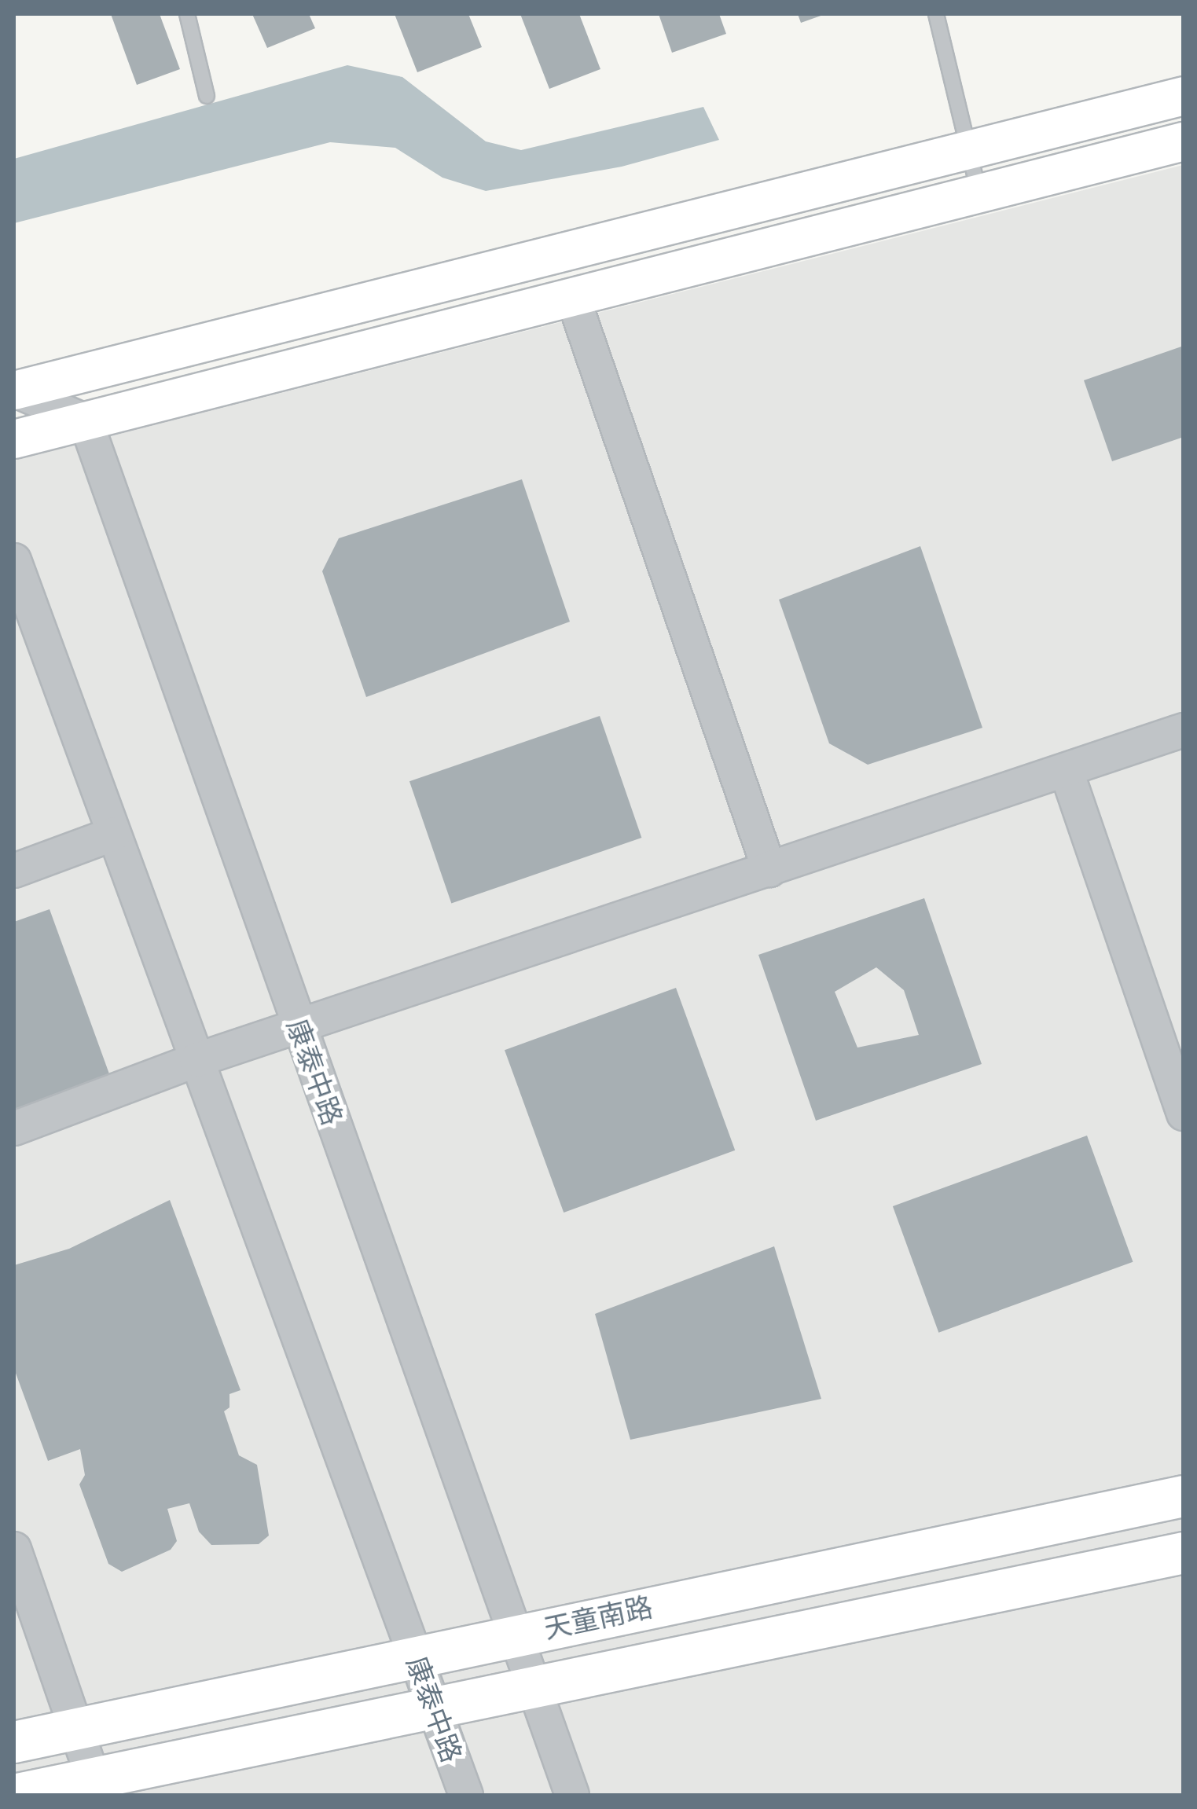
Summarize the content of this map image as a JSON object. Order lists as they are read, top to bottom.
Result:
{
  "streets": {
    "main road": ["天童南路"],
    "street": ["康泰中路"]
  },
  "crossings": [
    ["康泰中路", "天童南路"]
  ]
}
